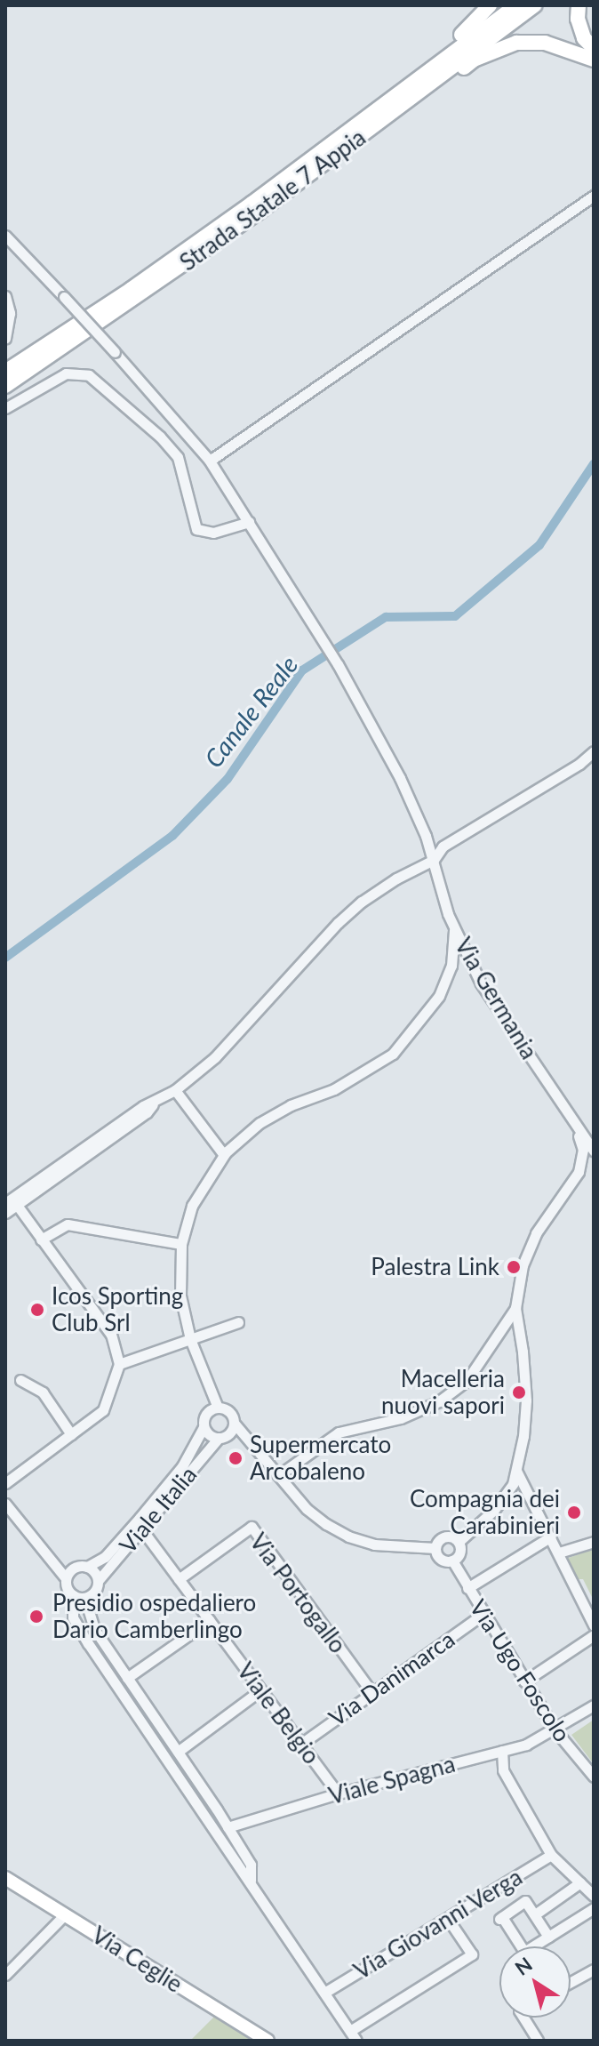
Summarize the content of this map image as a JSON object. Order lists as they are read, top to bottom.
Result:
{
  "streets": {
    "highway": ["Strada Statale 7 Appia"],
    "main road": ["Via Ceglie"],
    "street": [
      "Via Germania",
      "Viale Italia",
      "Via Portogallo",
      "Via Ugo Foscolo",
      "Via Danimarca",
      "Viale Belgio",
      "Viale Spagna",
      "Via Giovanni Verga"
    ]
  },
  "crossings": [
    ["Viale Italia", "Viale Belgio"],
    ["Via Portogallo", "Via Danimarca"],
    ["Via Portogallo", "Viale Belgio"],
    ["Via Ugo Foscolo", "Via Danimarca"],
    ["Via Ugo Foscolo", "Viale Spagna"],
    ["Via Danimarca", "Viale Belgio"],
    ["Viale Belgio", "Viale Spagna"]
  ],
  "water": ["Canale Reale"],
  "places": [
    "Palestra Link",
    "Icos Sporting Club Srl",
    "Macelleria nuovi sapori",
    "Supermercato Arcobaleno",
    "Compagnia dei Carabinieri",
    "Presidio ospedaliero Dario Camberlingo"
  ],
  "north": "top left"
}
